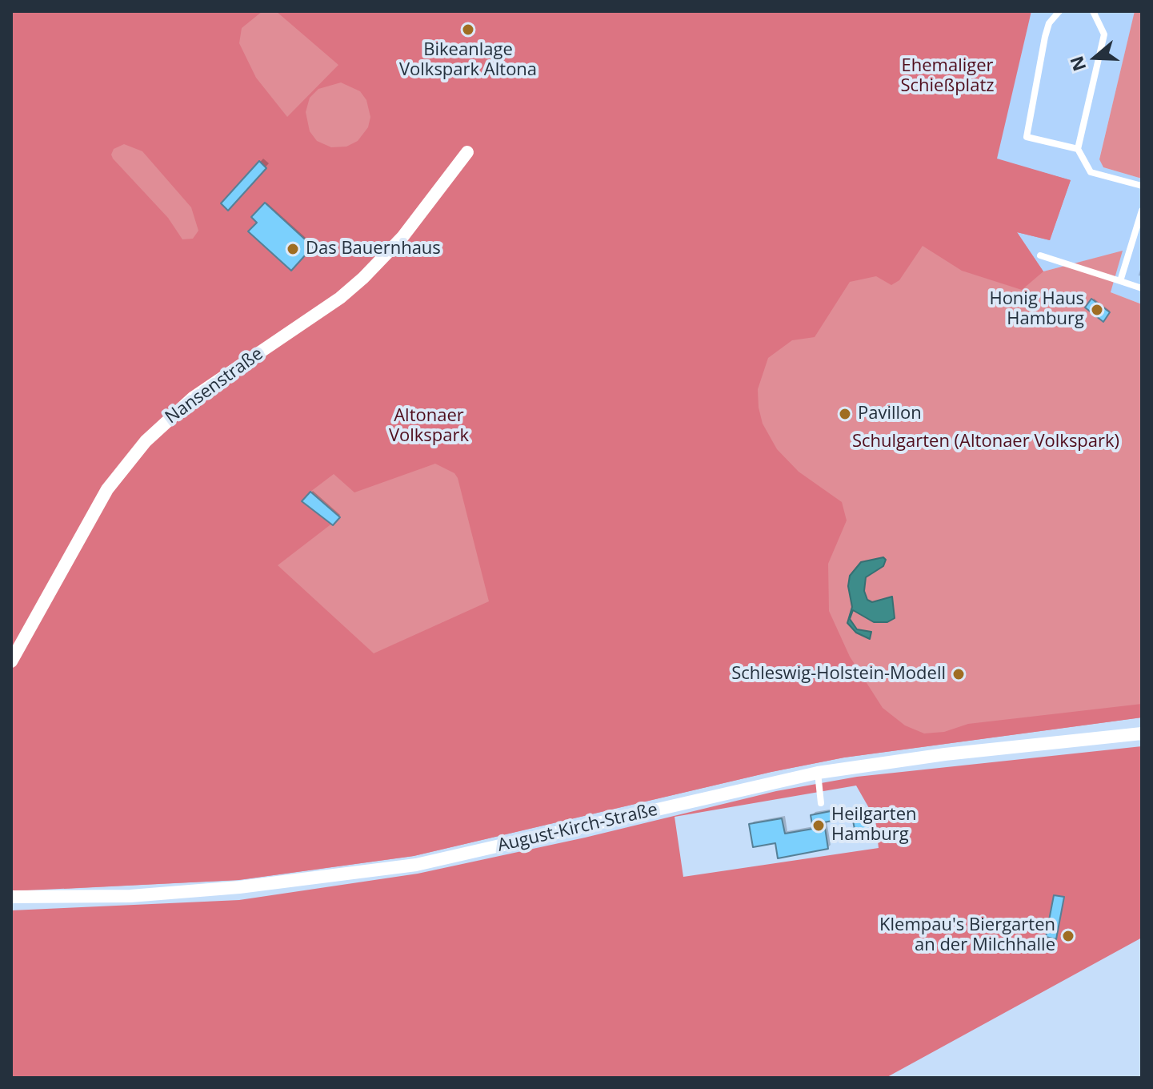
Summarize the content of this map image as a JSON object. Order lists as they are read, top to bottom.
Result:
{
  "streets": {
    "street": ["Nansenstraße", "August-Kirch-Straße"]
  },
  "parks": ["Ehemaliger Schießplatz", "Altonaer Volkspark", "Schulgarten (Altonaer Volkspark)"],
  "places": [
    "Bikeanlage Volkspark Altona",
    "Das Bauernhaus",
    "Honig Haus Hamburg",
    "Pavillon",
    "Schleswig-Holstein-Modell",
    "Heilgarten Hamburg",
    "Klempau's Biergarten an der Milchhalle"
  ],
  "north": "left"
}
